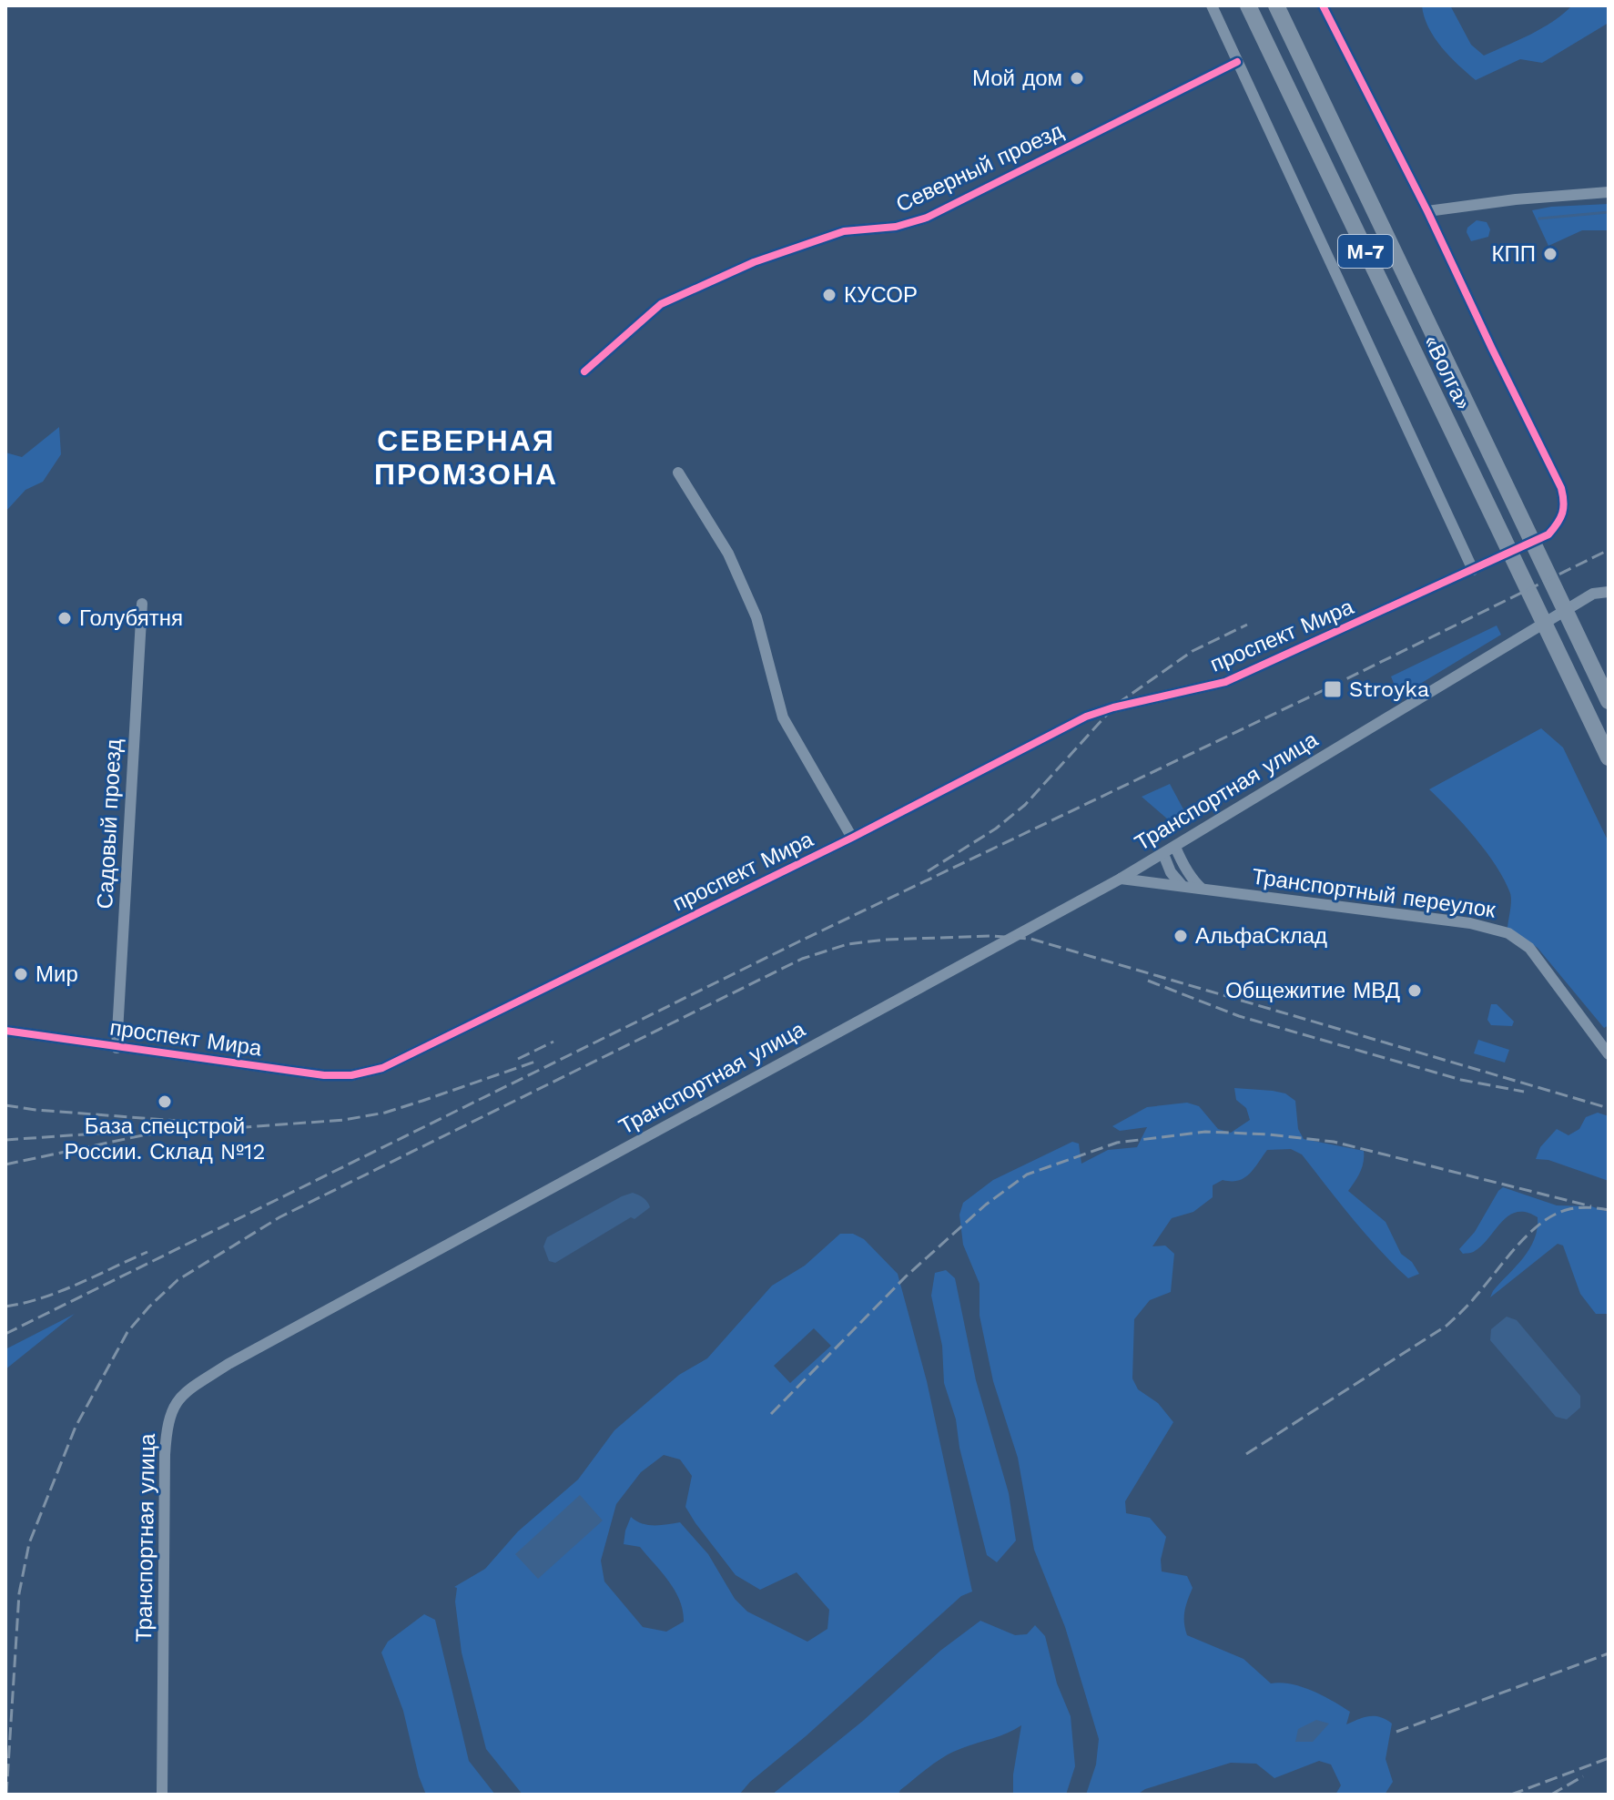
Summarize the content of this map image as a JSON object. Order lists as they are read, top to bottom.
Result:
{
  "streets": {
    "highway": ["М-7", "«Волга»"],
    "street": [
      "Северный проезд",
      "проспект Мира",
      "Транспортная улица",
      "Садовый проезд",
      "Транспортный переулок"
    ]
  },
  "crossings": [
    ["проспект Мира", "Садовый проезд"],
    ["Транспортная улица", "Транспортный переулок"]
  ],
  "districts": ["СЕВЕРНАЯ ПРОМЗОНА"],
  "places": {
    "other": [
      "Мой дом",
      "КПП",
      "КУСОР",
      "Голубятня",
      "АльфаСклад",
      "Мир",
      "Общежитие МВД",
      "База спецстрой России. Склад №12"
    ],
    "transit": ["Stroyka"]
  }
}
